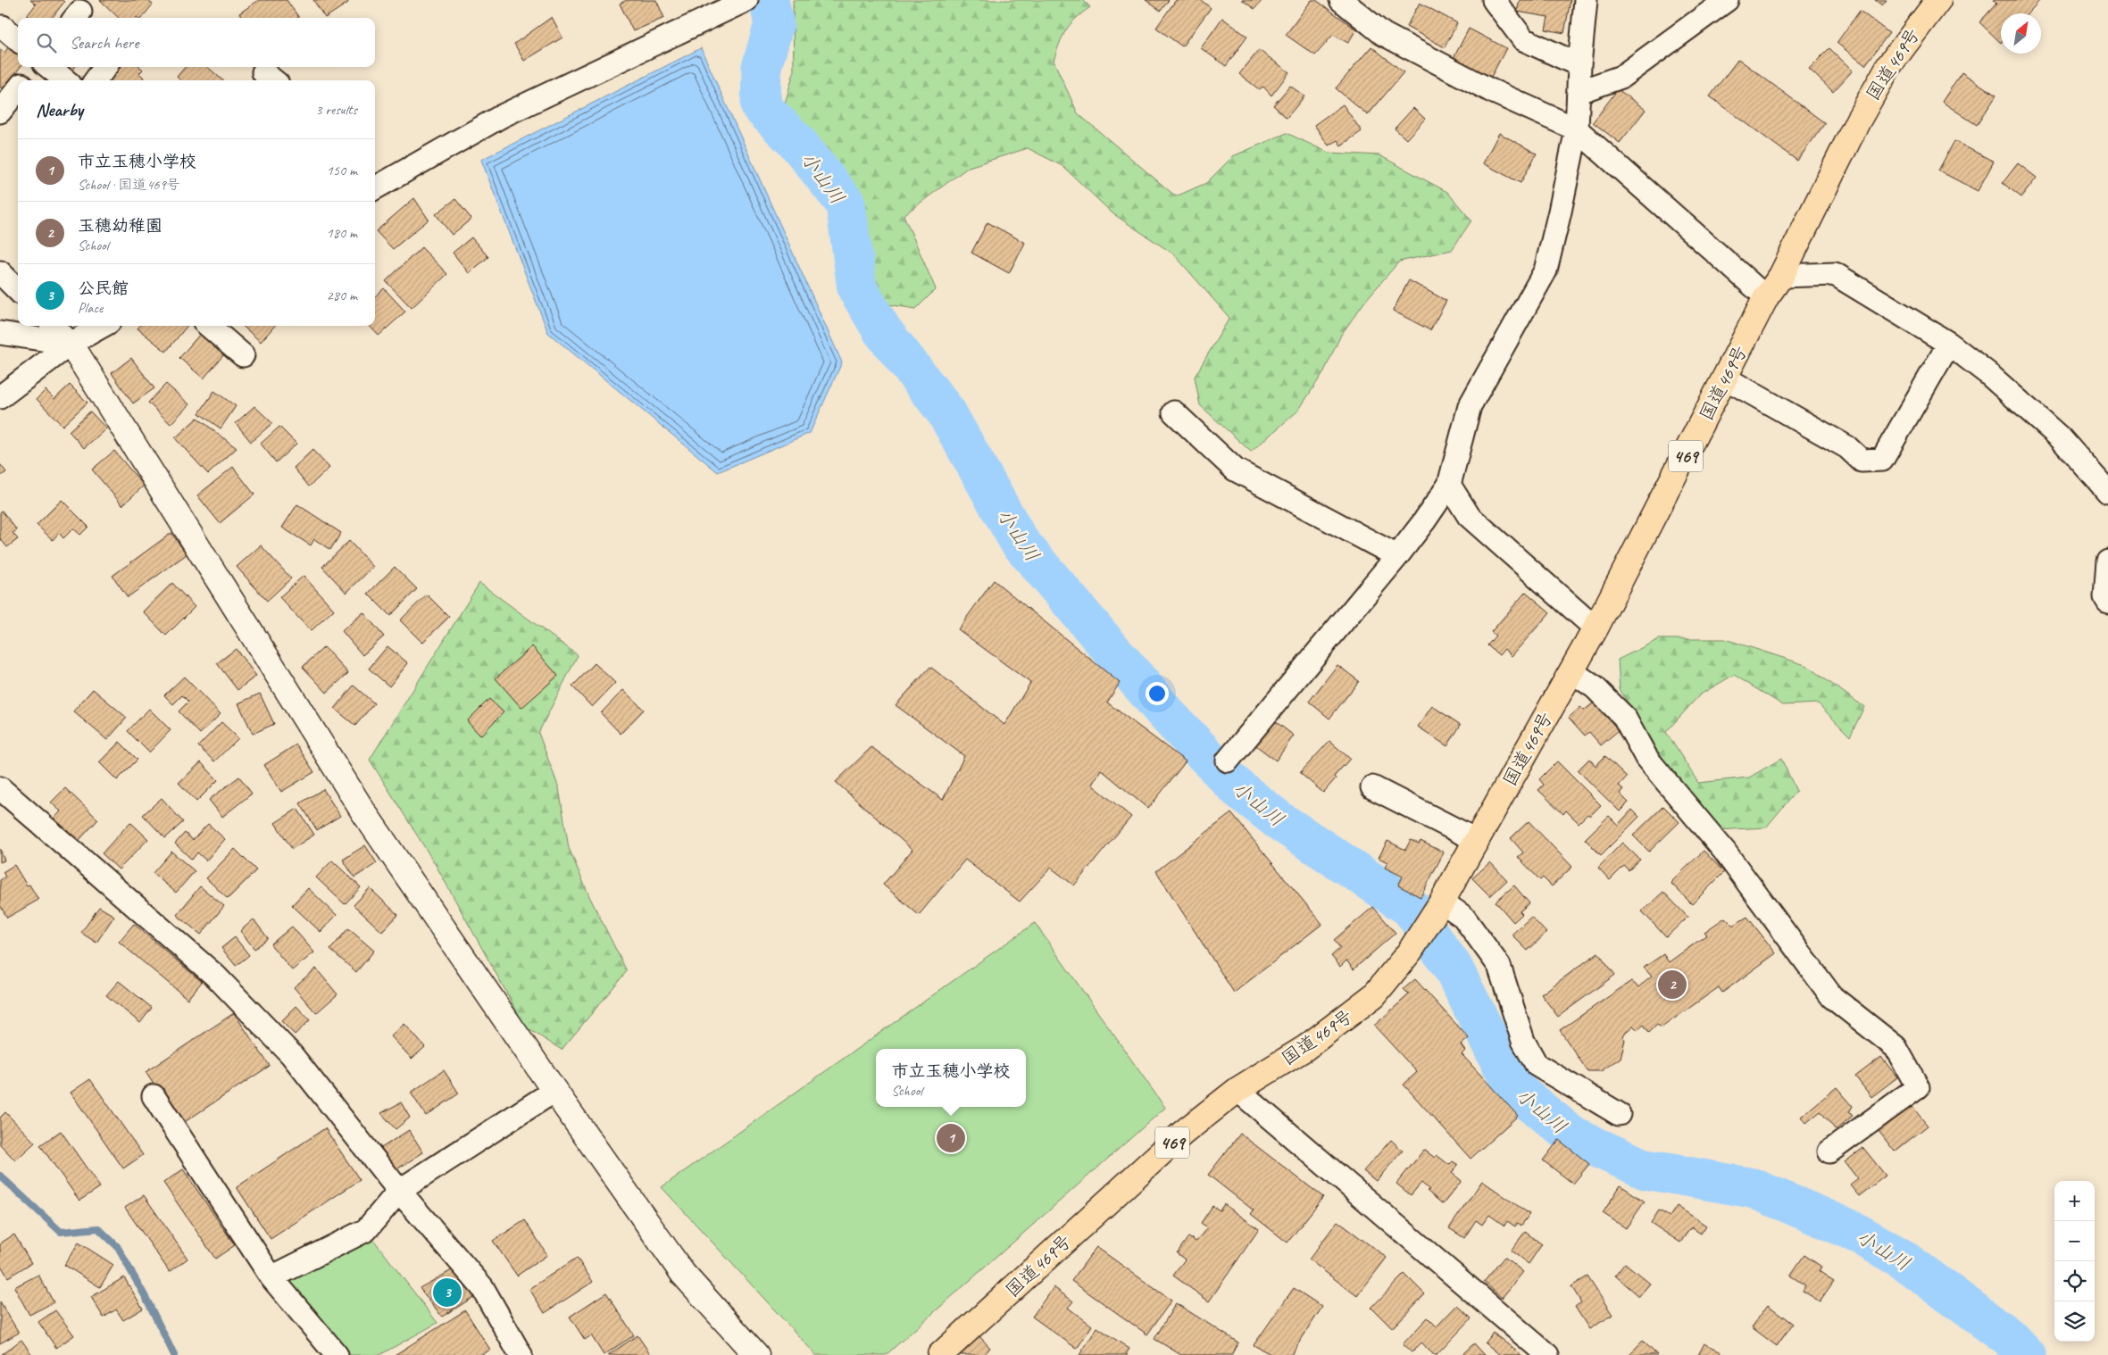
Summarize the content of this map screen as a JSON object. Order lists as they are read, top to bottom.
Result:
{
  "streets": {
    "highway": ["国道469号", "469"]
  },
  "water": ["小山川"],
  "north": "top right",
  "page": {
    "search": "Search here",
    "heading": ["Nearby", "3 results"],
    "list": [
      {
        "mark": "1",
        "name": "市立玉穂小学校",
        "note": "School · 国道469号",
        "value": "150 m"
      },
      {
        "mark": "2",
        "name": "玉穂幼稚園",
        "note": "School",
        "value": "180 m"
      },
      {
        "mark": "3",
        "name": "公民館",
        "note": "Place",
        "value": "280 m"
      }
    ],
    "pins": ["2", "1", "3"],
    "popup": ["市立玉穂小学校", "School"],
    "map_buttons": ["+", "−"]
  }
}
